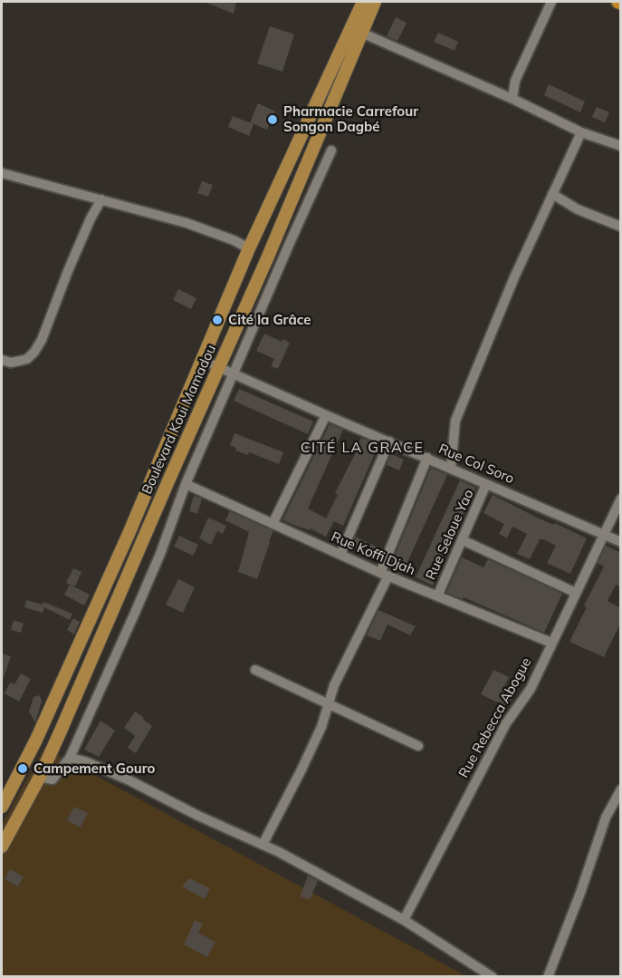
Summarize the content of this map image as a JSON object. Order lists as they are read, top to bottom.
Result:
{
  "streets": {
    "main road": ["Boulevard Koui Mamadou"],
    "street": [
      "Rue Col Soro",
      "Rue Seloue Yao",
      "Rue Koffi Djah",
      "Rue Rebecca Abogue"
    ]
  },
  "crossings": [
    ["Boulevard Koui Mamadou", "Rue Col Soro"],
    ["Rue Col Soro", "Rue Seloue Yao"],
    ["Rue Col Soro", "Rue Rebecca Abogue"],
    ["Rue Seloue Yao", "Rue Koffi Djah"],
    ["Rue Koffi Djah", "Rue Rebecca Abogue"]
  ],
  "districts": ["CITÉ LA GRACE"],
  "places": ["Pharmacie Carrefour Songon Dagbé", "Cité la Grâce", "Campement Gouro"]
}
